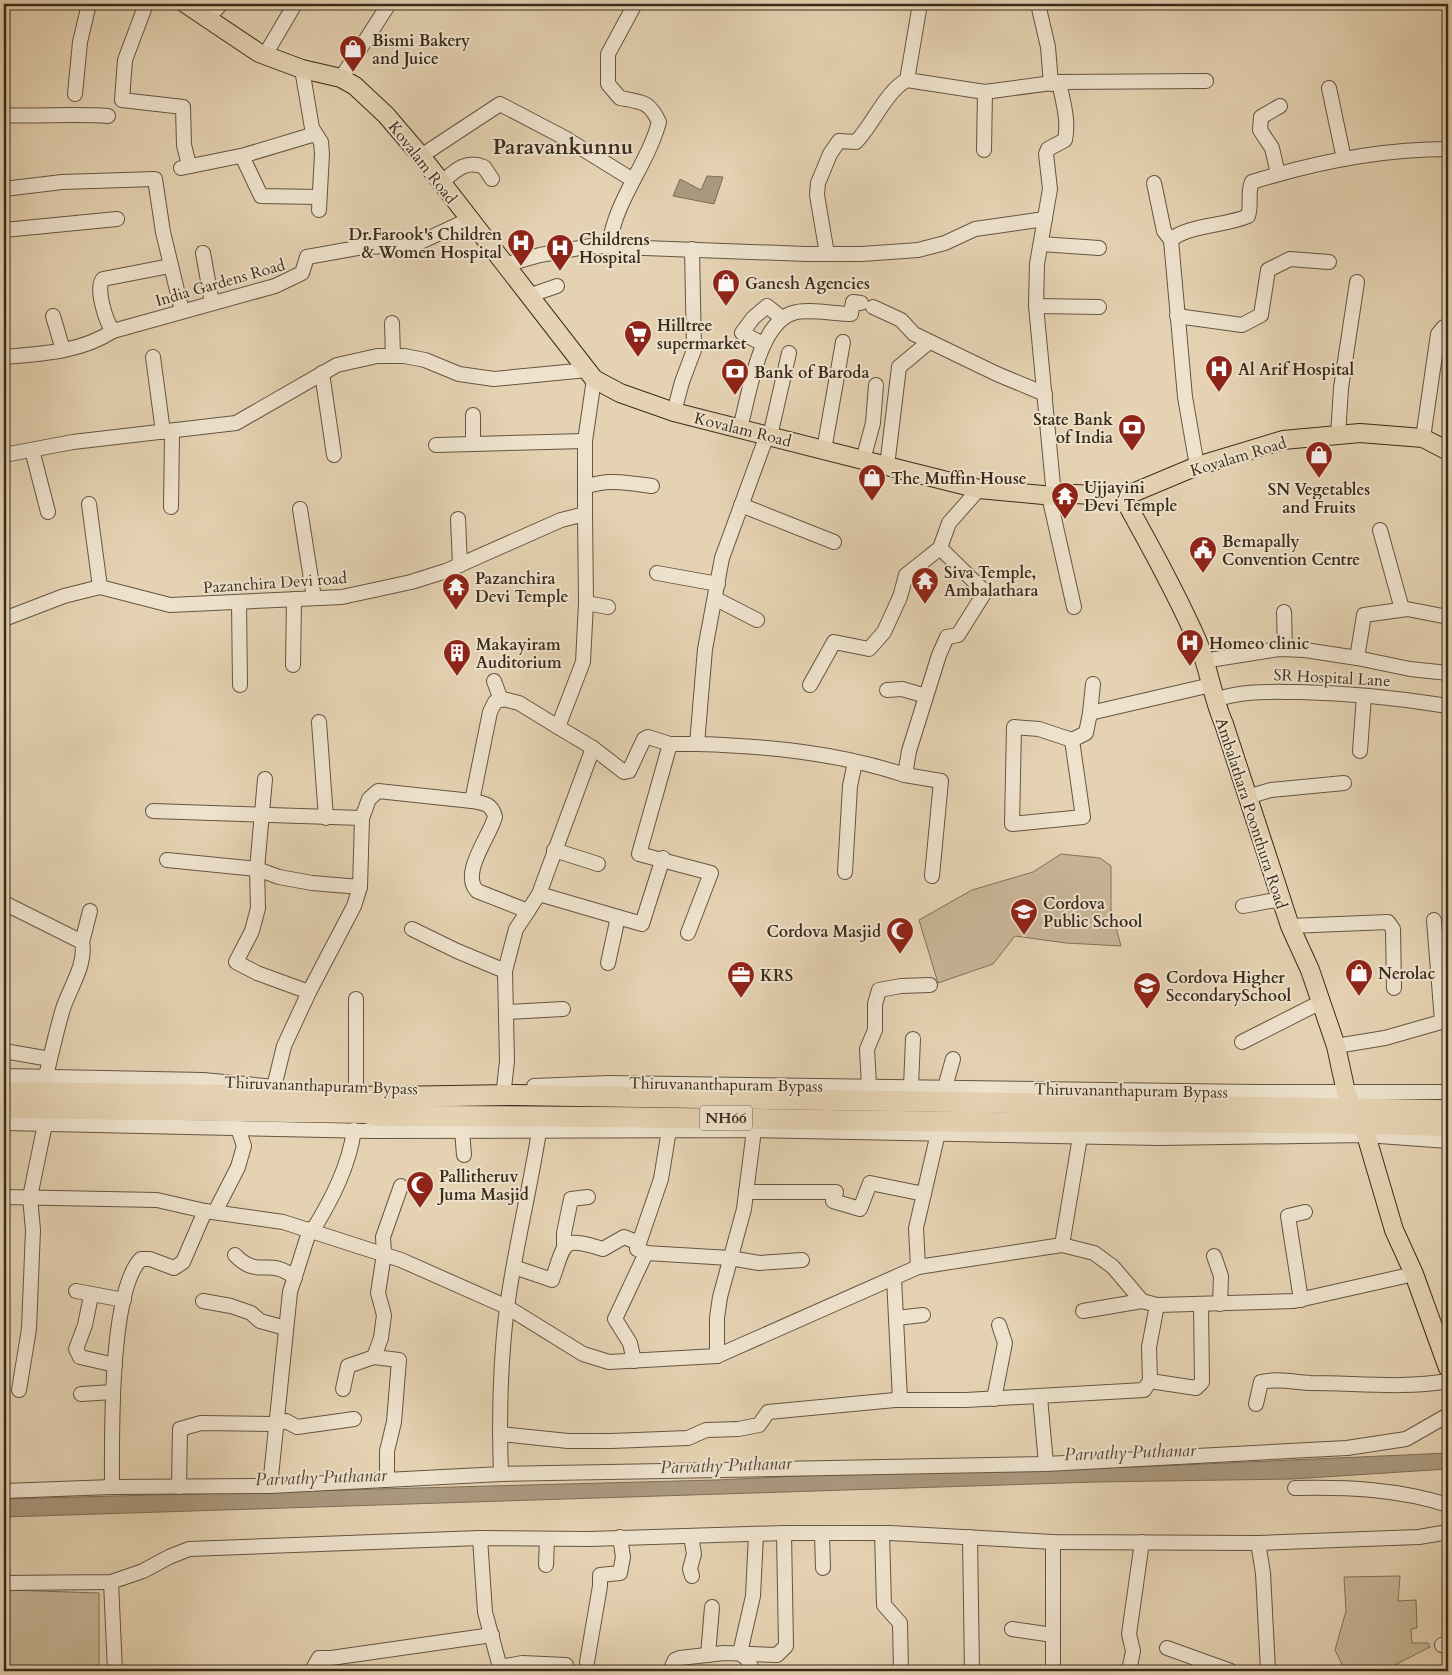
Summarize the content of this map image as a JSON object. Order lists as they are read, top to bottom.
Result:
{
  "streets": {
    "highway": ["Thiruvananthapuram Bypass", "NH66"],
    "main road": ["Kovalam Road", "Ambalathara Poonthura Road"],
    "street": ["India Gardens Road", "Pazanchira Devi road", "SR Hospital Lane"]
  },
  "crossings": [
    ["Kovalam Road", "India Gardens Road"],
    ["Kovalam Road", "Ambalathara Poonthura Road"],
    ["SR Hospital Lane", "Ambalathara Poonthura Road"],
    ["Ambalathara Poonthura Road", "Thiruvananthapuram Bypass"]
  ],
  "districts": ["Paravankunnu"],
  "water": ["Parvathy Puthanar"],
  "places": {
    "shop": [
      "Bismi Bakery and Juice",
      "Ganesh Agencies",
      "SN Vegetables and Fruits",
      "The Muffin House",
      "Nerolac"
    ],
    "hospital": [
      "Dr.Farook's Children & Women Hospital",
      "Childrens Hospital",
      "Al Arif Hospital",
      "Homeo clinic"
    ],
    "supermarket": ["Hilltree supermarket"],
    "bank": ["Bank of Baroda", "State Bank of India"],
    "temple": ["Ujjayini Devi Temple", "Siva Temple, Ambalathara", "Pazanchira Devi Temple"],
    "public building": ["Bemapally Convention Centre"],
    "building": ["Makayiram Auditorium"],
    "school or university": ["Cordova Public School", "Cordova Higher SecondarySchool"],
    "mosque": ["Cordova Masjid", "Pallitheruv Juma Masjid"],
    "office": ["KRS"]
  }
}
